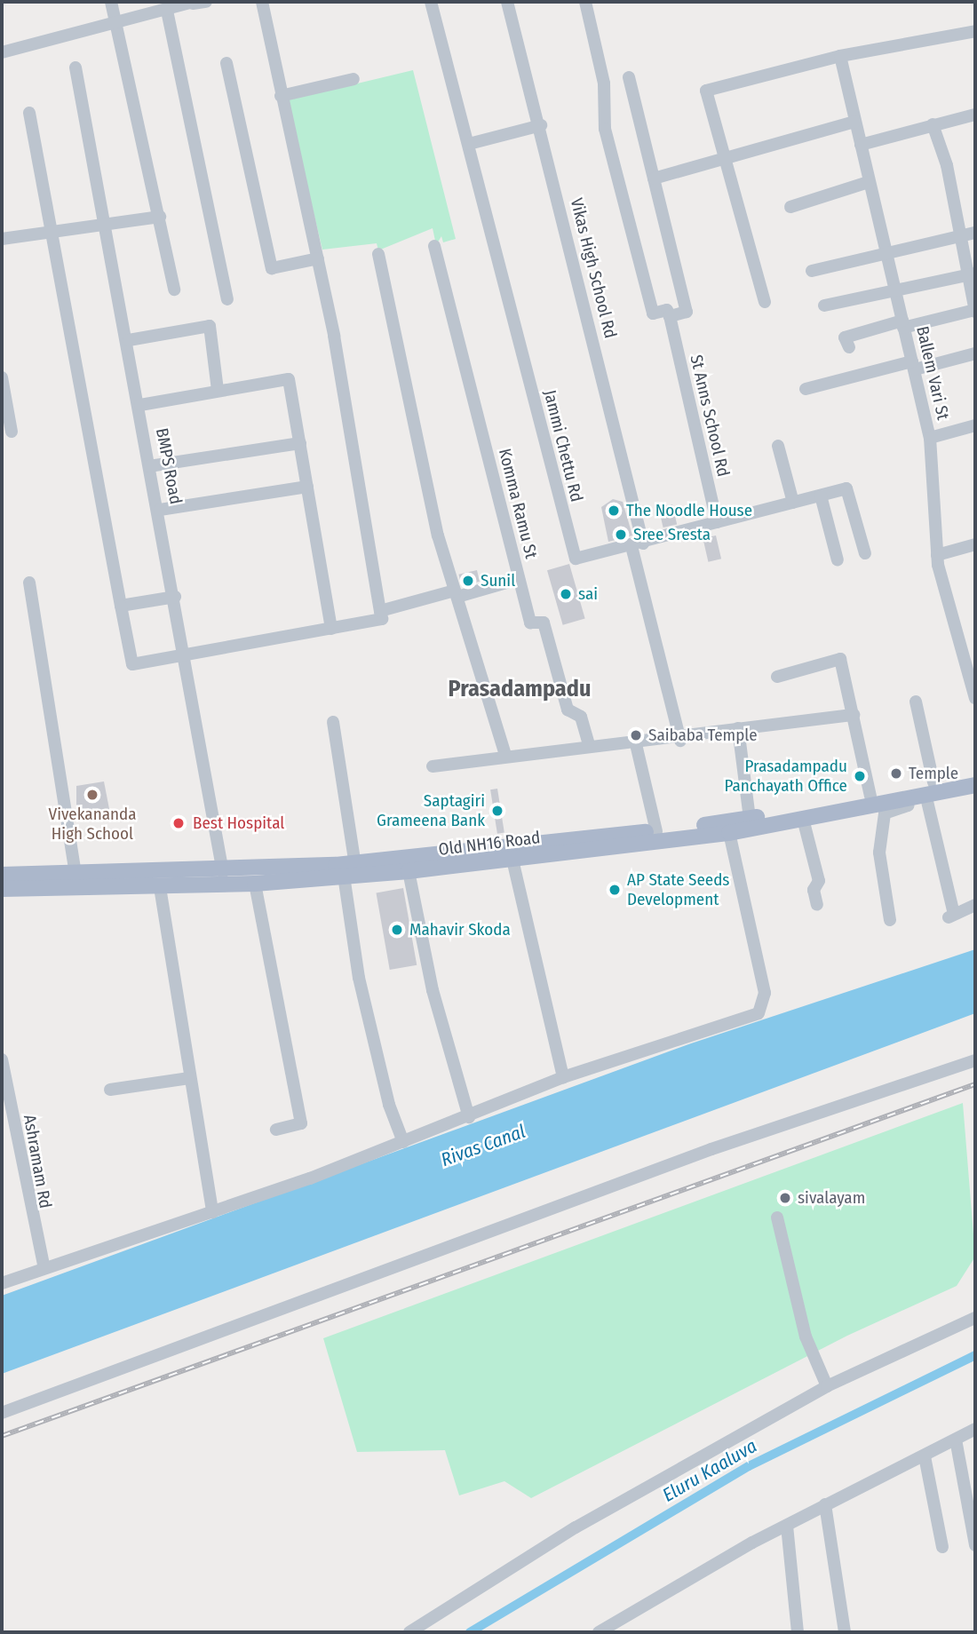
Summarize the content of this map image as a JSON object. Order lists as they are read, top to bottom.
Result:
{
  "streets": {
    "main road": ["Old NH16 Road"],
    "street": [
      "Vikas High School Rd",
      "Ballem Vari St",
      "St Anns School Rd",
      "Jammi Chettu Rd",
      "BMPS Road",
      "Komma Ramu St",
      "Ashramam Rd"
    ]
  },
  "crossings": [
    ["Vikas High School Rd", "Jammi Chettu Rd"],
    ["St Anns School Rd", "Jammi Chettu Rd"],
    ["BMPS Road", "Old NH16 Road"]
  ],
  "districts": ["Prasadampadu"],
  "water": ["Rivas Canal", "Eluru Kaaluva"],
  "places": [
    "The Noodle House",
    "Sree Sresta",
    "Sunil",
    "sai",
    "Saibaba Temple",
    "Temple",
    "Prasadampadu Panchayath Office",
    "Vivekananda High School",
    "Saptagiri Grameena Bank",
    "Best Hospital",
    "AP State Seeds Development",
    "Mahavir Skoda",
    "sivalayam"
  ]
}
